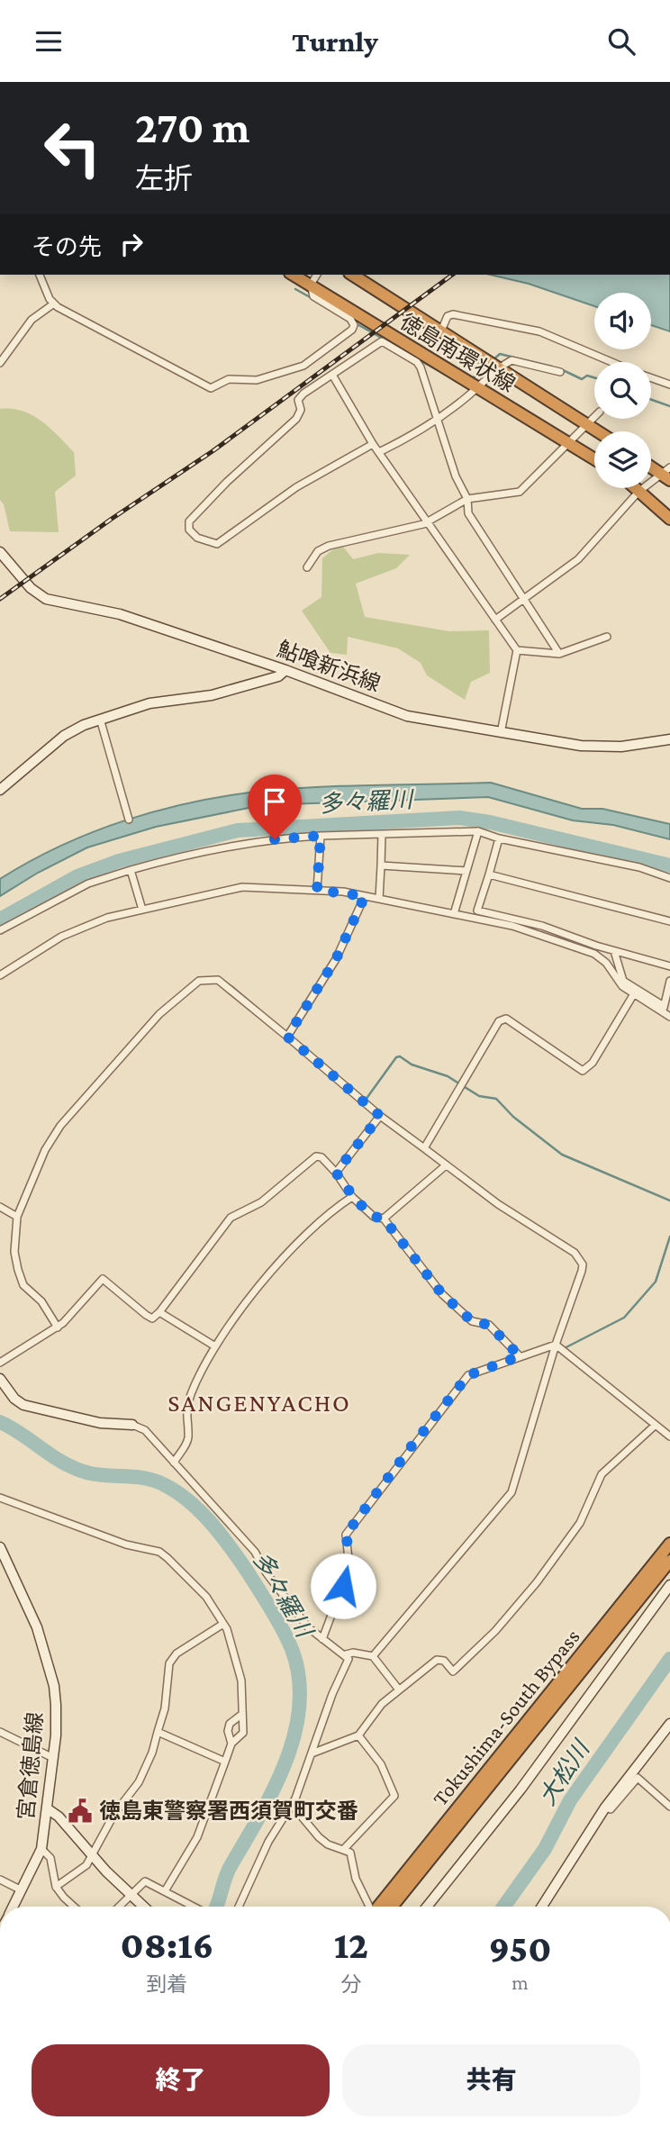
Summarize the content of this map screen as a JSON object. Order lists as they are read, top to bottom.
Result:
{
  "streets": {
    "highway": ["徳島南環状線", "Tokushima-South Bypass"],
    "street": ["鮎喰新浜線", "宮倉徳島線"]
  },
  "districts": ["SANGENYACHO"],
  "water": ["多々羅川", "大松川"],
  "places": {
    "public building": ["徳島東警察署西須賀町交番"]
  },
  "page": {
    "header": "Turnly",
    "turn": ["270 m", "左折"],
    "then": "その先",
    "eta": [
      "08:16",
      "到着",
      "12",
      "分",
      "950",
      "m"
    ],
    "buttons": ["終了", "共有"]
  }
}
